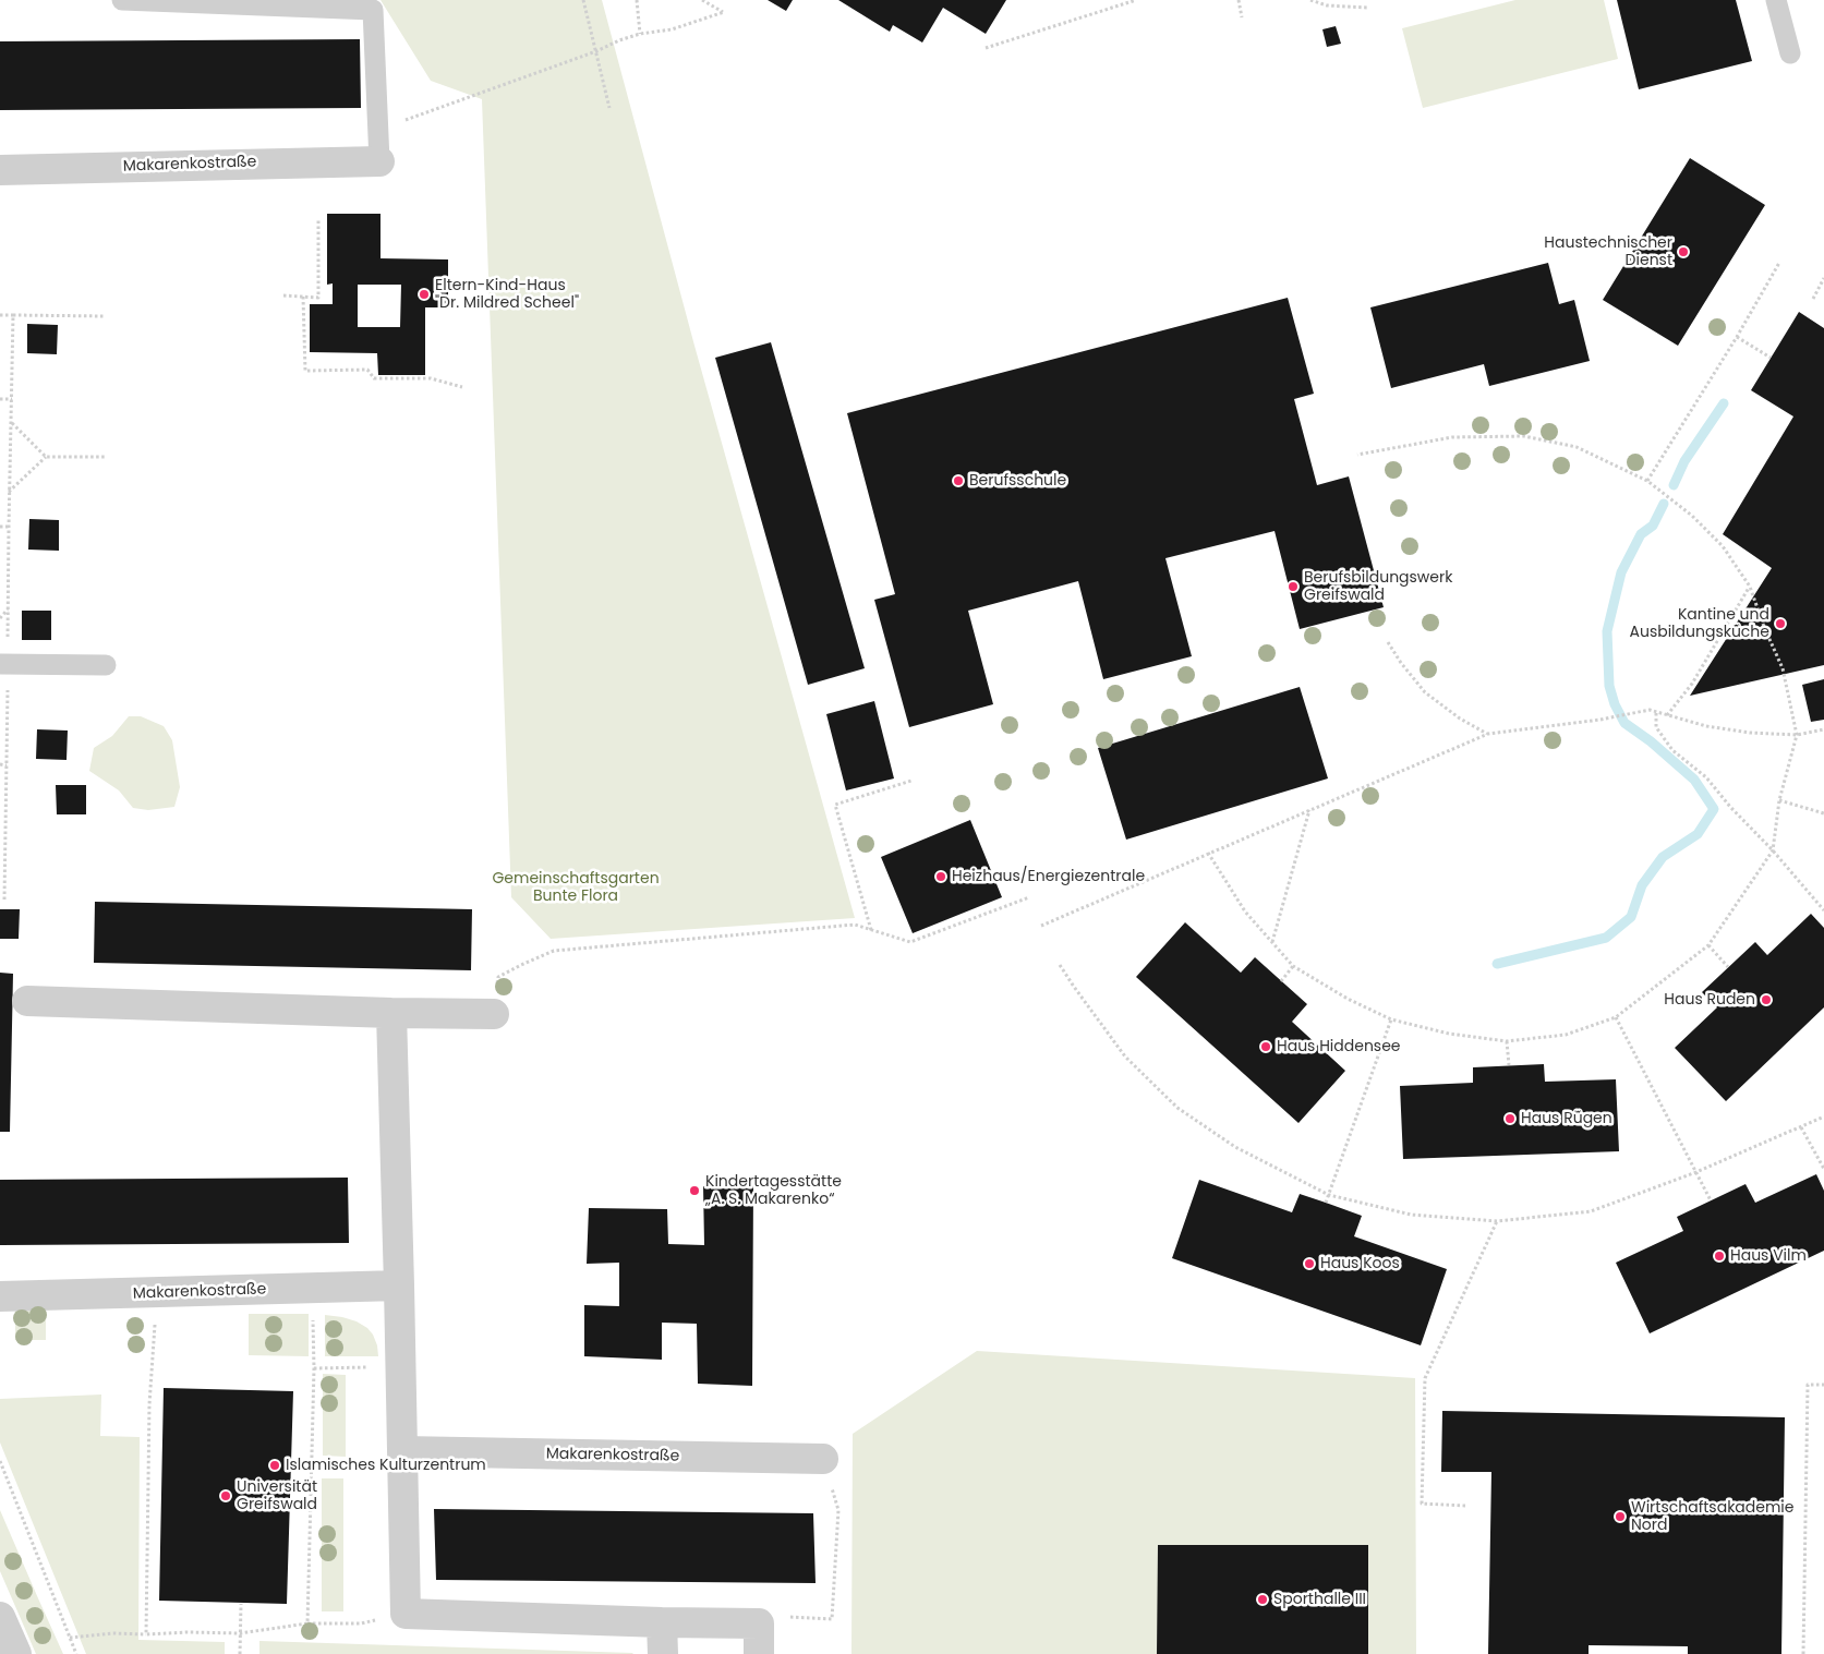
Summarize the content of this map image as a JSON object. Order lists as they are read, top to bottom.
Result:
{
  "streets": {
    "street": ["Makarenkostraße"]
  },
  "parks": ["Gemeinschaftsgarten Bunte Flora"],
  "places": [
    "Haustechnischer Dienst",
    "Eltern-Kind-Haus \"Dr. Mildred Scheel\"",
    "Berufsschule",
    "Berufsbildungswerk Greifswald",
    "Kantine und Ausbildungsküche",
    "Heizhaus/Energiezentrale",
    "Haus Ruden",
    "Haus Hiddensee",
    "Haus Rügen",
    "Kindertagesstätte „A. S. Makarenko“",
    "Haus Vilm",
    "Haus Koos",
    "Islamisches Kulturzentrum",
    "Universität Greifswald",
    "Wirtschaftsakademie Nord",
    "Sporthalle III"
  ]
}
